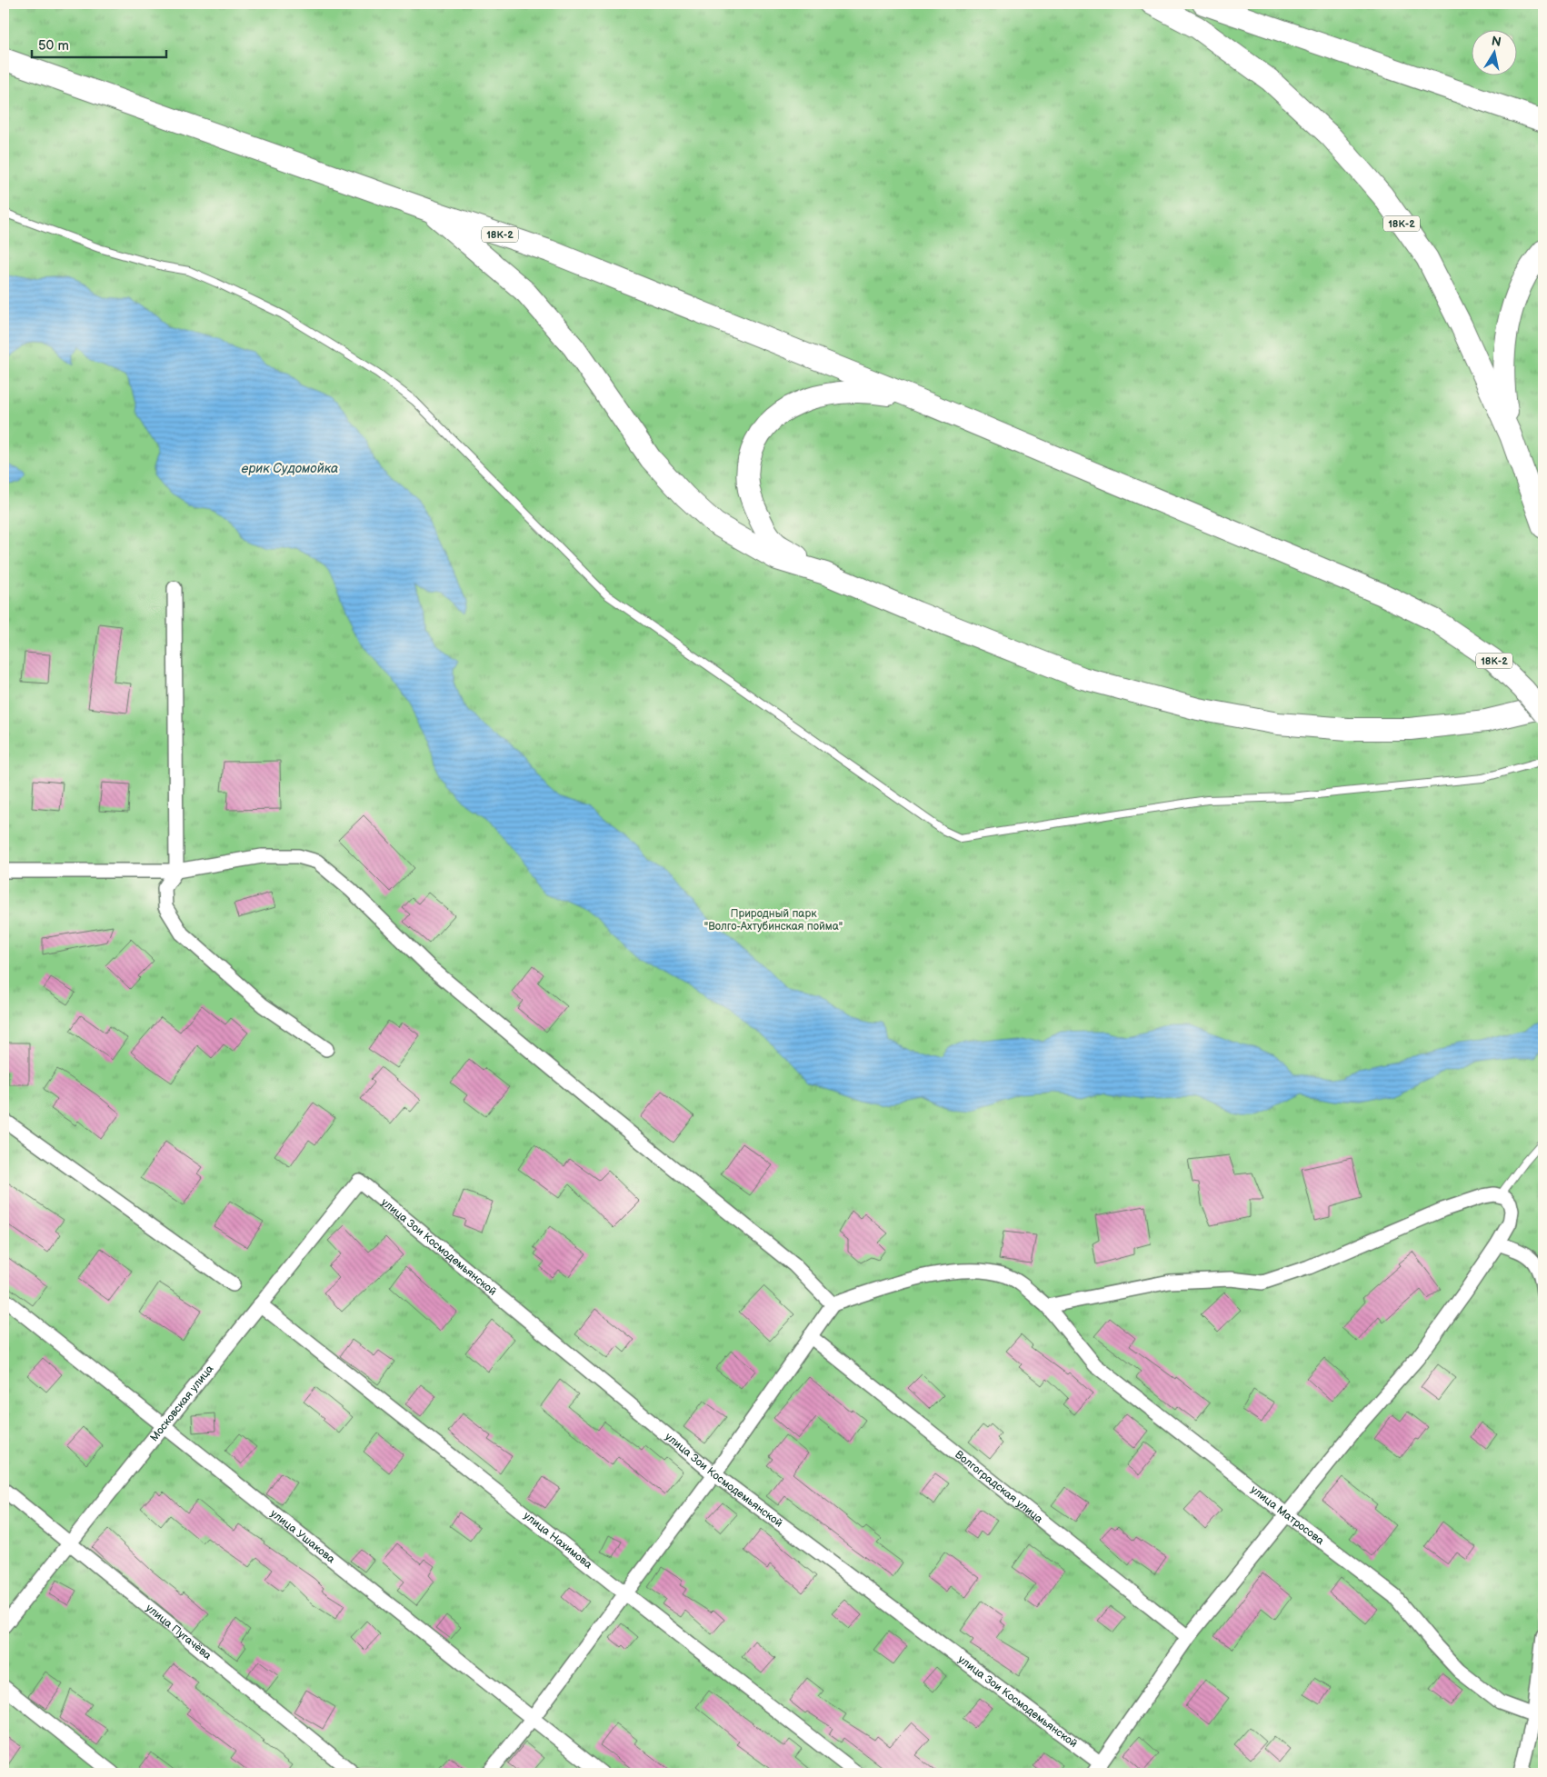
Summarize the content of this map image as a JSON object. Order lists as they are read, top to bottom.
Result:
{
  "streets": {
    "main road": ["18К-2"],
    "street": [
      "улица Зои Космодемьянской",
      "Московская улица",
      "Волгоградская улица",
      "улица Матросова",
      "улица Ушакова",
      "улица Нахимова",
      "улица Пугачёва"
    ]
  },
  "crossings": [
    ["улица Зои Космодемьянской", "Московская улица"],
    ["Московская улица", "улица Ушакова"],
    ["Московская улица", "улица Нахимова"],
    ["Московская улица", "улица Пугачёва"]
  ],
  "water": ["ерик Судомойка"],
  "parks": ["Природный парк \"Волго-Ахтубинская пойма\""],
  "scale_bar": "50 m",
  "north": "top"
}
